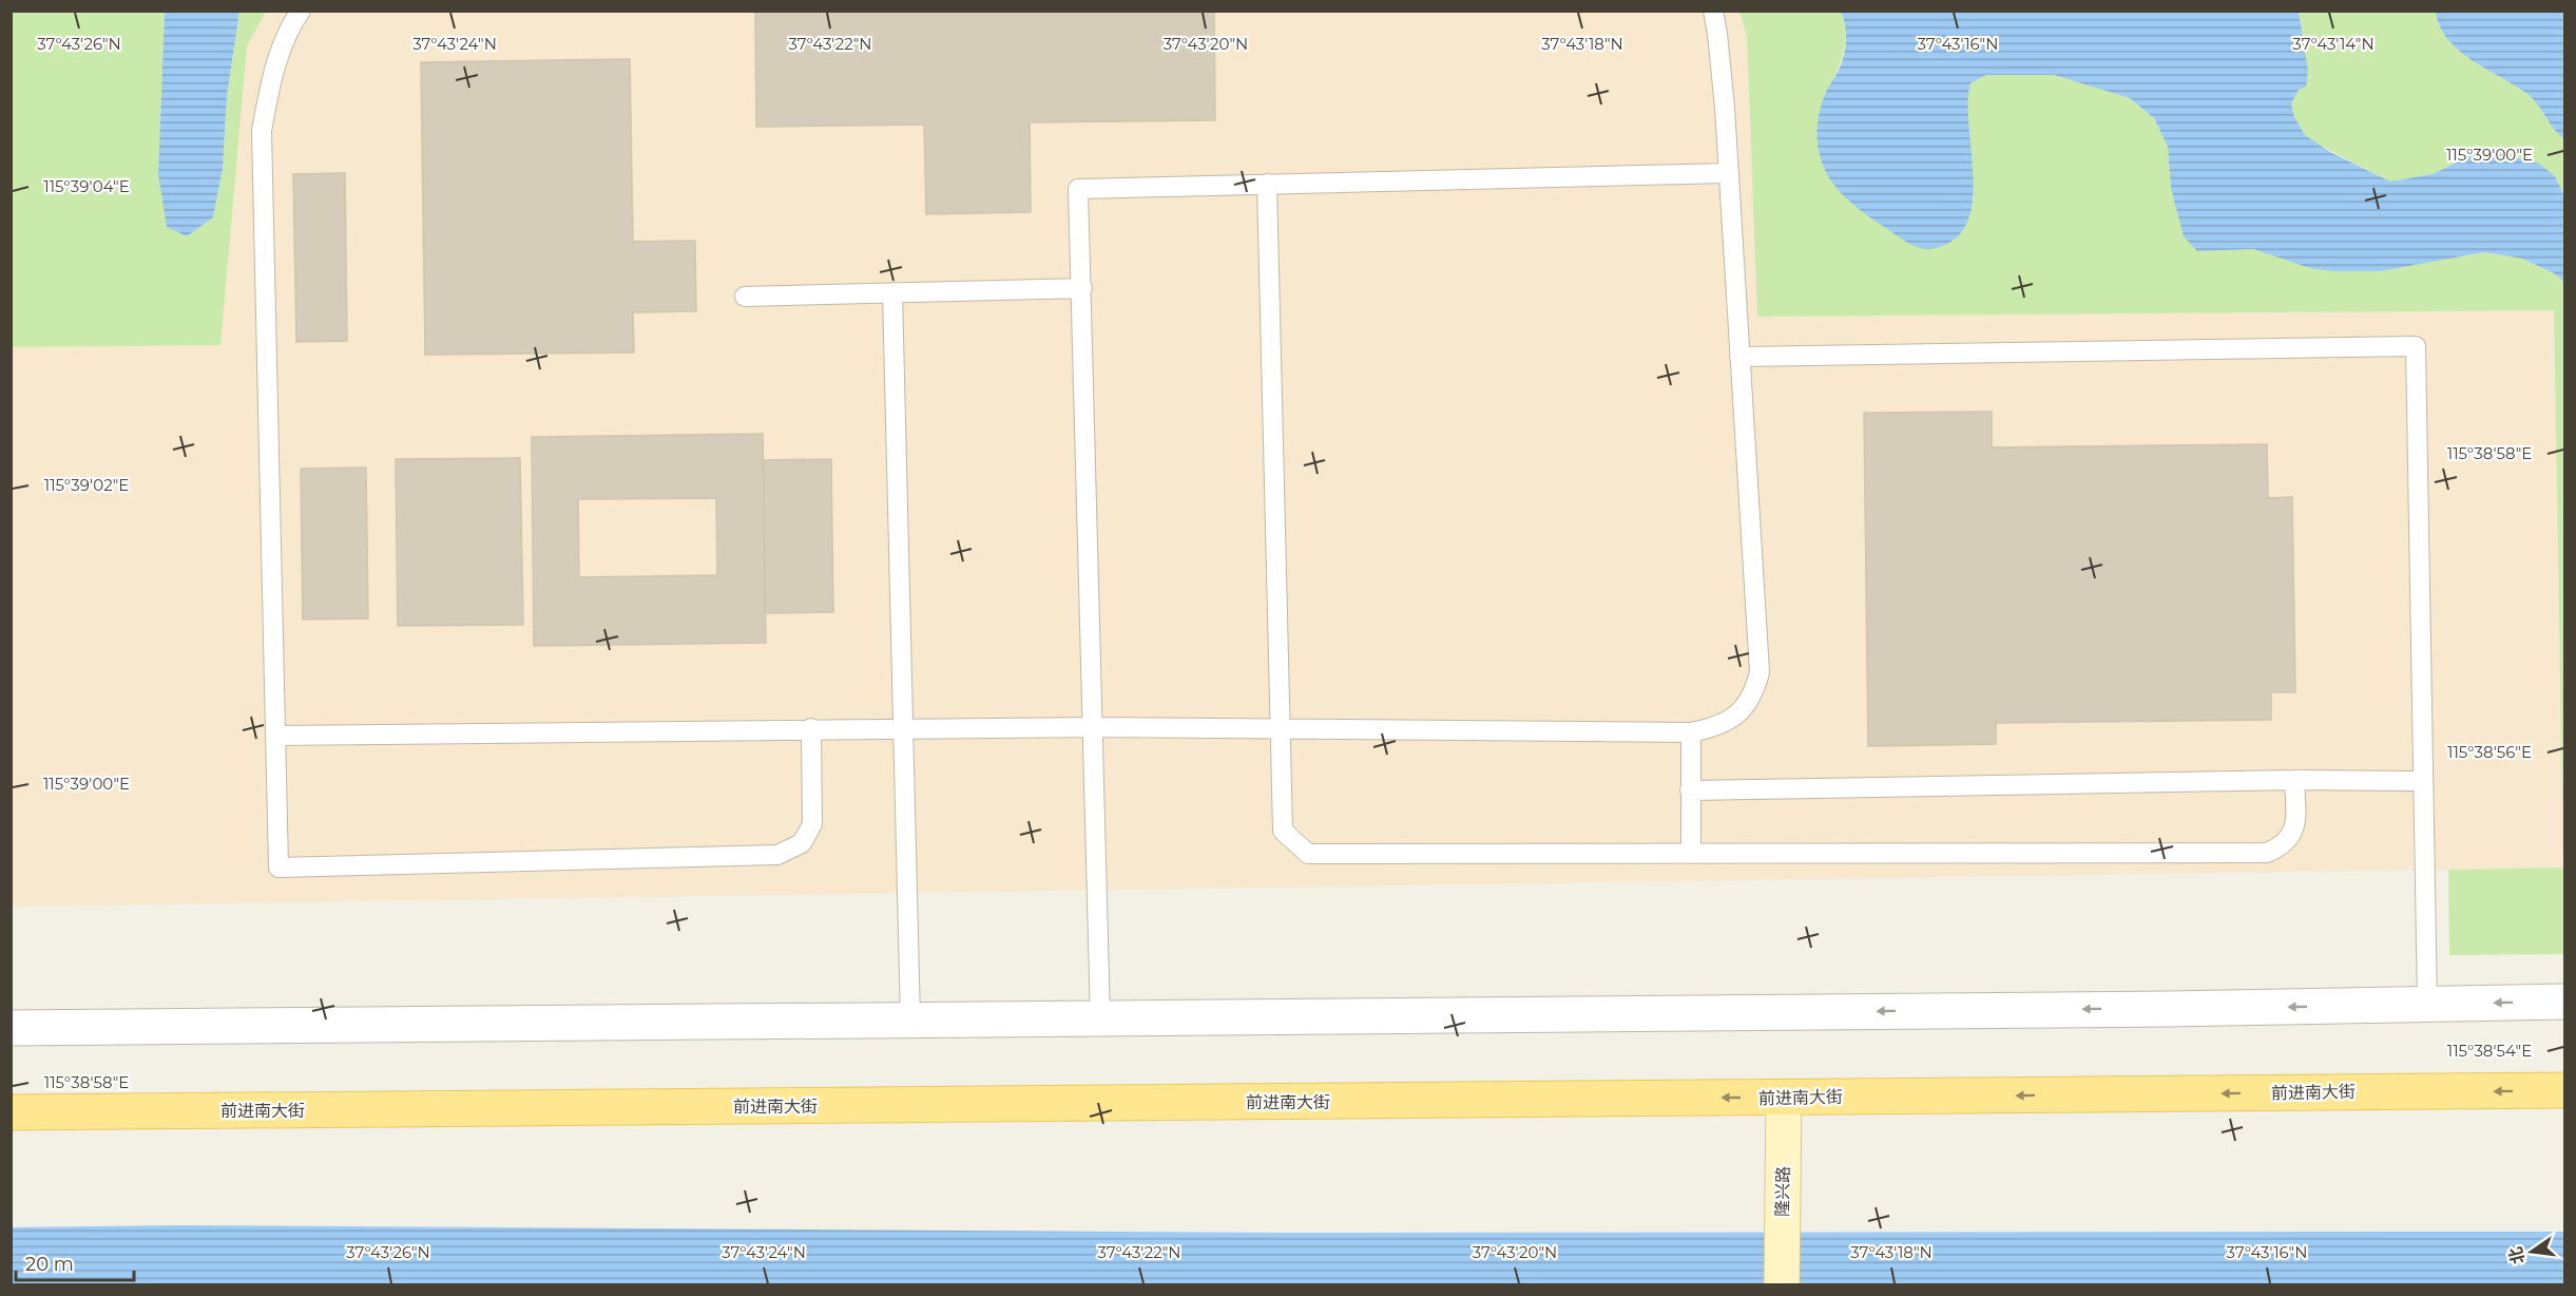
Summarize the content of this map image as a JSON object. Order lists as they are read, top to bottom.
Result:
{
  "streets": {
    "main road": ["前进南大街"],
    "street": ["隆兴路"]
  },
  "crossings": [
    ["前进南大街", "隆兴路"]
  ],
  "one_way": ["前进南大街"],
  "scale_bar": "20 m",
  "north": "left",
  "coordinates": [
    "37°43'26\"N",
    "37°43'24\"N",
    "37°43'22\"N",
    "37°43'20\"N",
    "37°43'18\"N",
    "37°43'16\"N",
    "37°43'14\"N",
    "115°39'00\"E",
    "115°39'04\"E",
    "115°38'58\"E",
    "115°39'02\"E",
    "115°38'56\"E",
    "115°38'54\"E"
  ]
}
